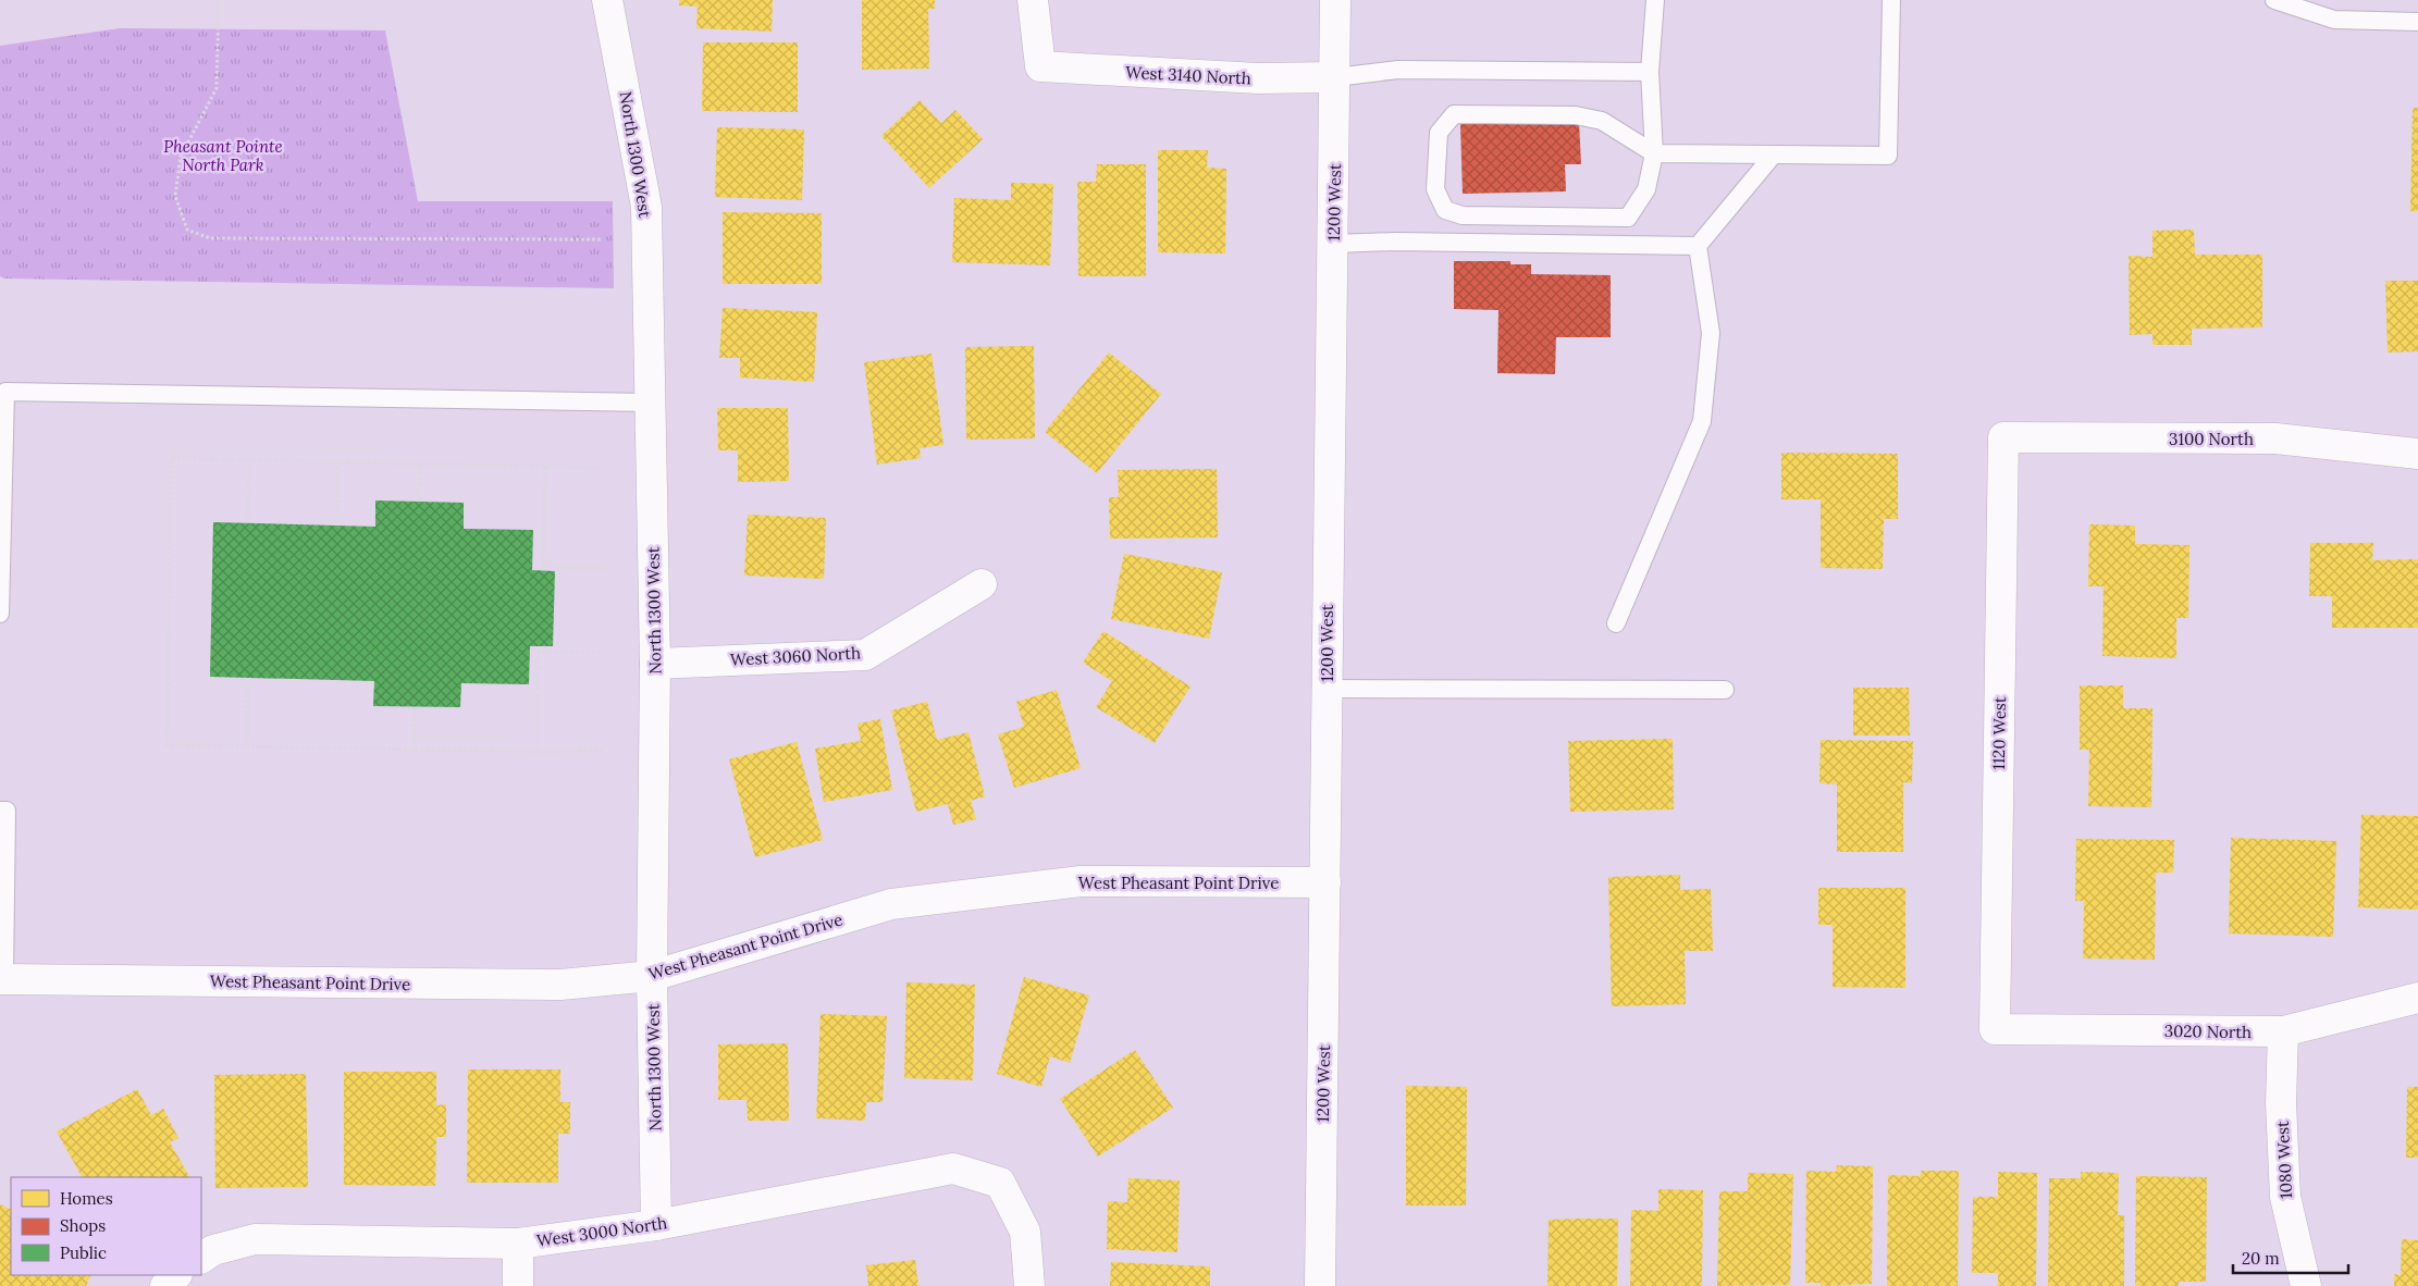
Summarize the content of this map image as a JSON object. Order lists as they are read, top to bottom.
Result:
{
  "streets": {
    "street": [
      "West 3140 North",
      "North 1300 West",
      "1200 West",
      "3100 North",
      "West 3060 North",
      "1120 West",
      "West Pheasant Point Drive",
      "3020 North",
      "1080 West",
      "West 3000 North"
    ]
  },
  "crossings": [
    ["West 3140 North", "1200 West"],
    ["North 1300 West", "West 3060 North"],
    ["North 1300 West", "West Pheasant Point Drive"],
    ["North 1300 West", "West 3000 North"],
    ["1200 West", "West Pheasant Point Drive"],
    ["3100 North", "1120 West"],
    ["1120 West", "3020 North"],
    ["3020 North", "1080 West"]
  ],
  "parks": ["Pheasant Pointe North Park"],
  "legend": ["Homes", "Shops", "Public"],
  "scale_bar": "20 m"
}
